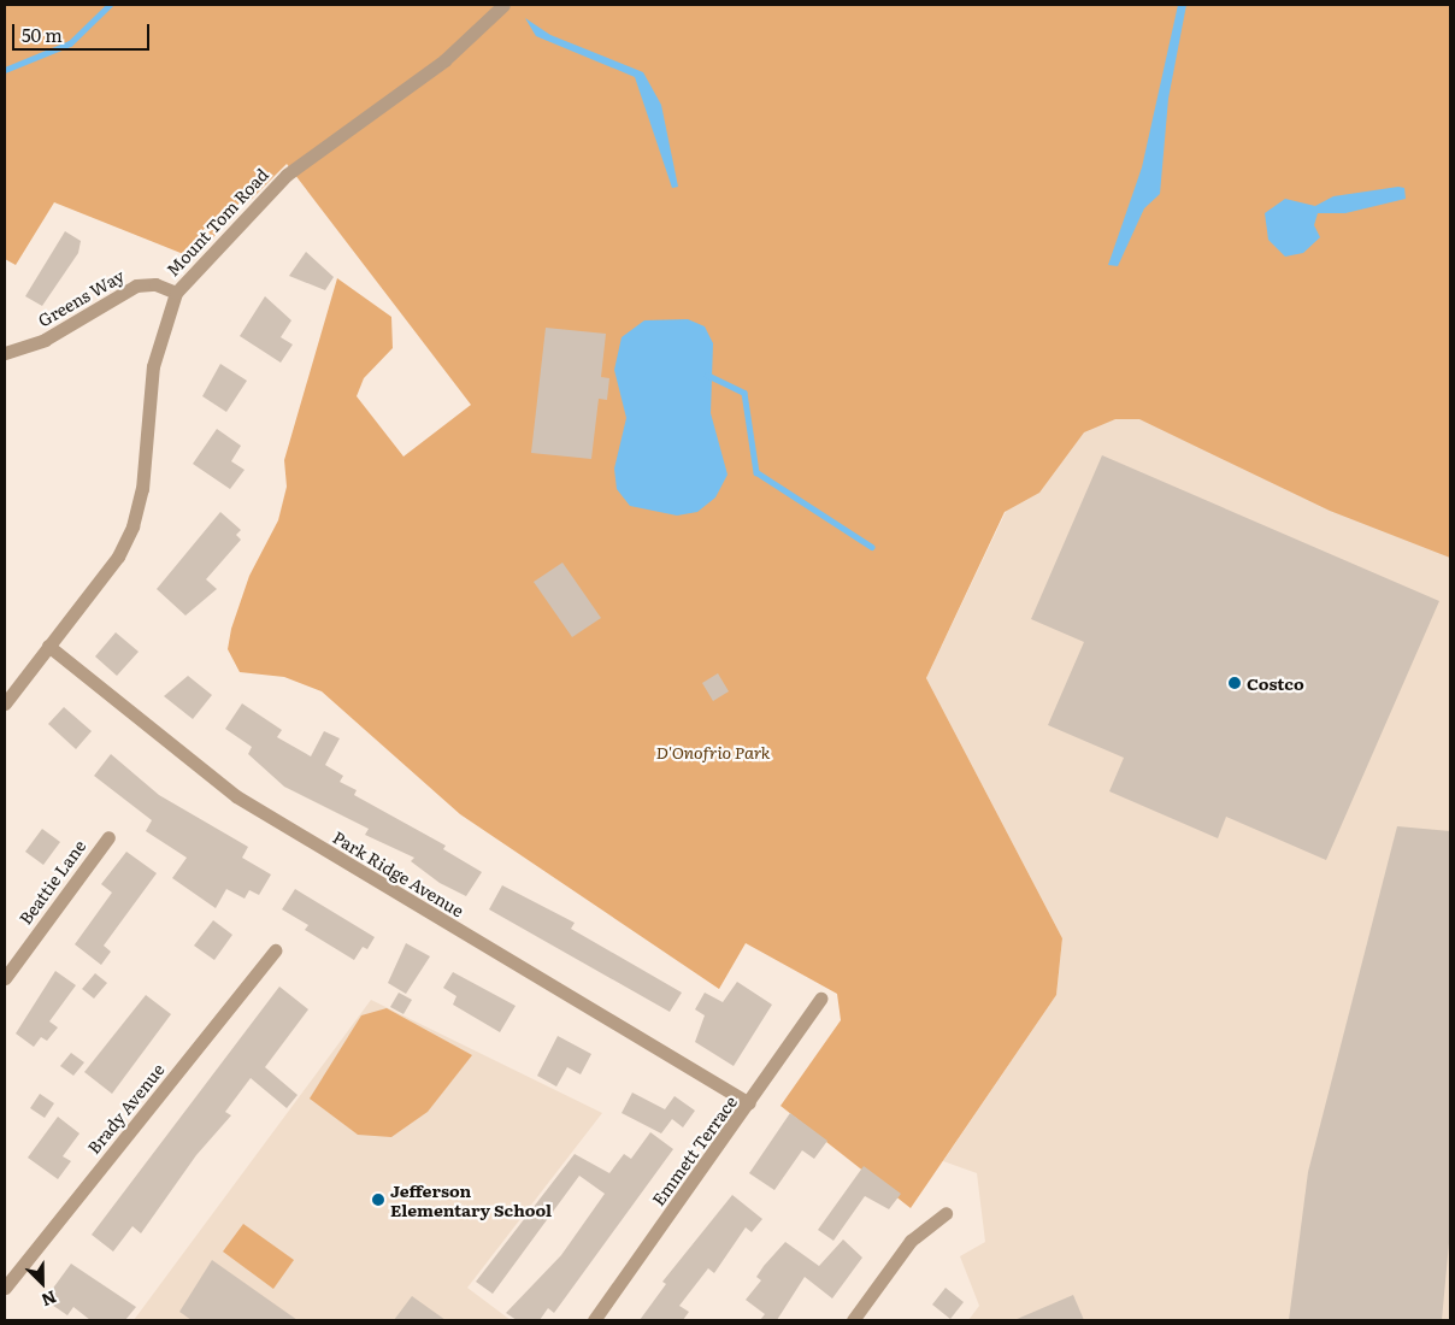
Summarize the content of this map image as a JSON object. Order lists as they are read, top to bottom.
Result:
{
  "streets": {
    "street": [
      "Mount Tom Road",
      "Greens Way",
      "Park Ridge Avenue",
      "Beattie Lane",
      "Brady Avenue",
      "Emmett Terrace"
    ]
  },
  "crossings": [
    ["Mount Tom Road", "Greens Way"],
    ["Mount Tom Road", "Park Ridge Avenue"],
    ["Park Ridge Avenue", "Emmett Terrace"]
  ],
  "parks": ["D'Onofrio Park"],
  "places": ["Costco", "Jefferson Elementary School"],
  "scale_bar": "50 m",
  "north": "bottom right"
}
